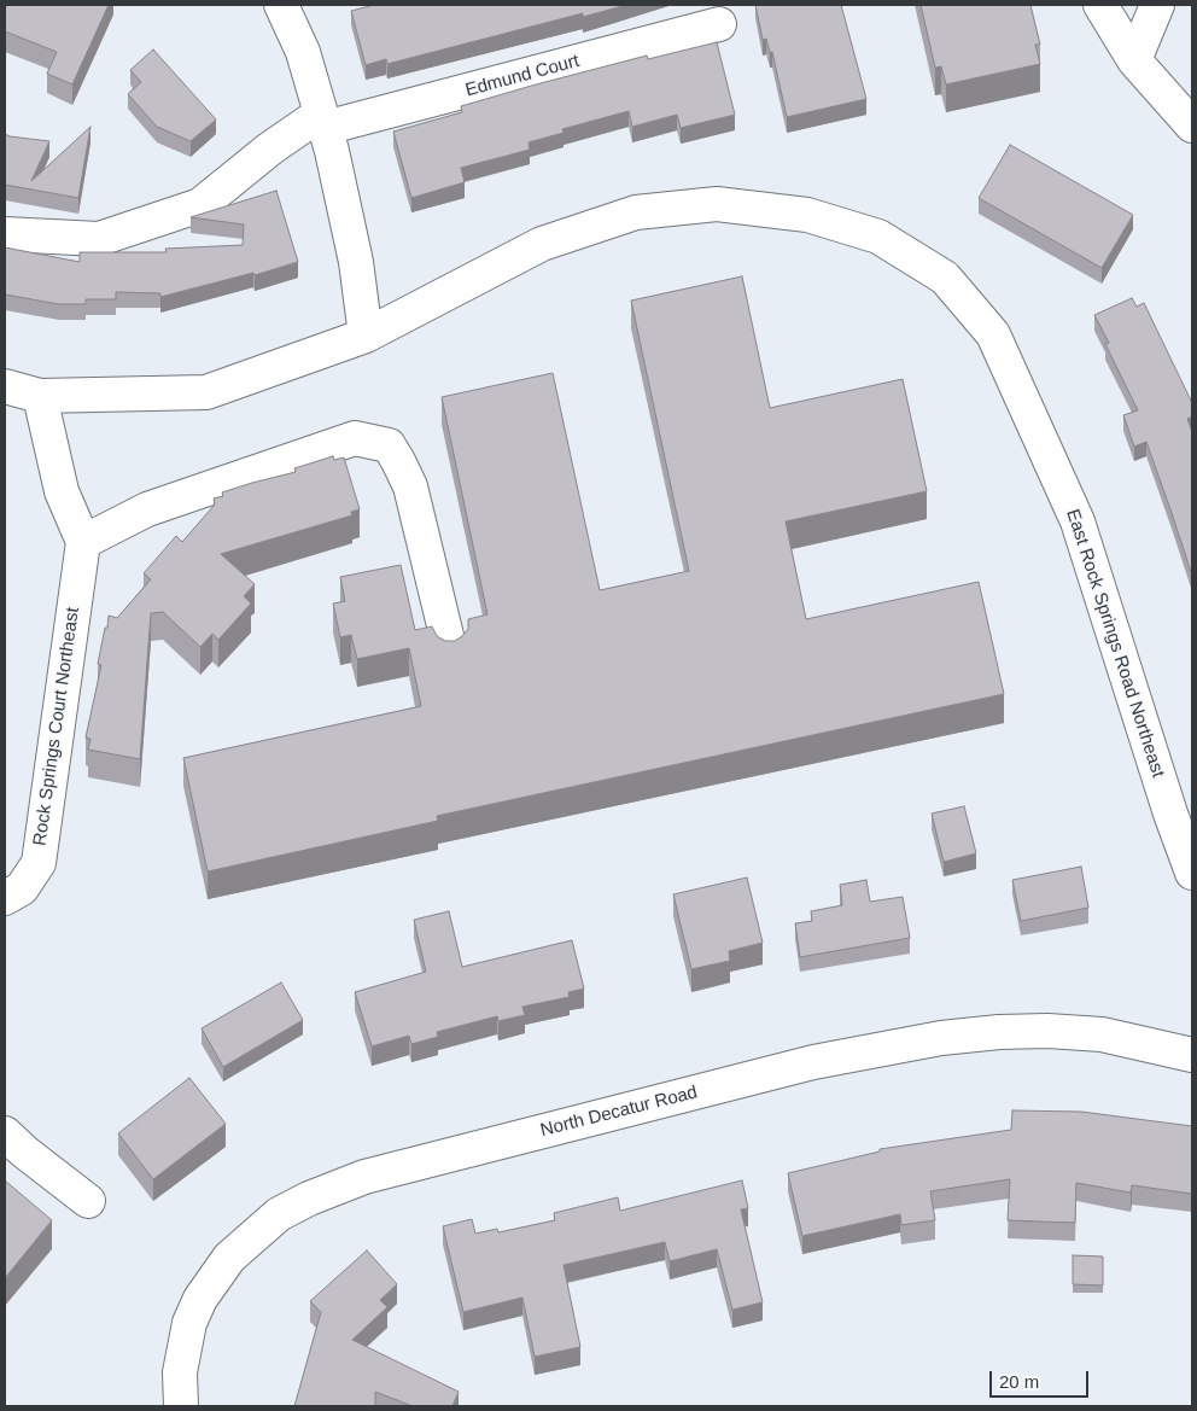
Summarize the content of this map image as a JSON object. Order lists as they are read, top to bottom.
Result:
{
  "streets": {
    "street": [
      "Edmund Court",
      "East Rock Springs Road Northeast",
      "Rock Springs Court Northeast",
      "North Decatur Road"
    ]
  },
  "scale_bar": "20 m"
}
